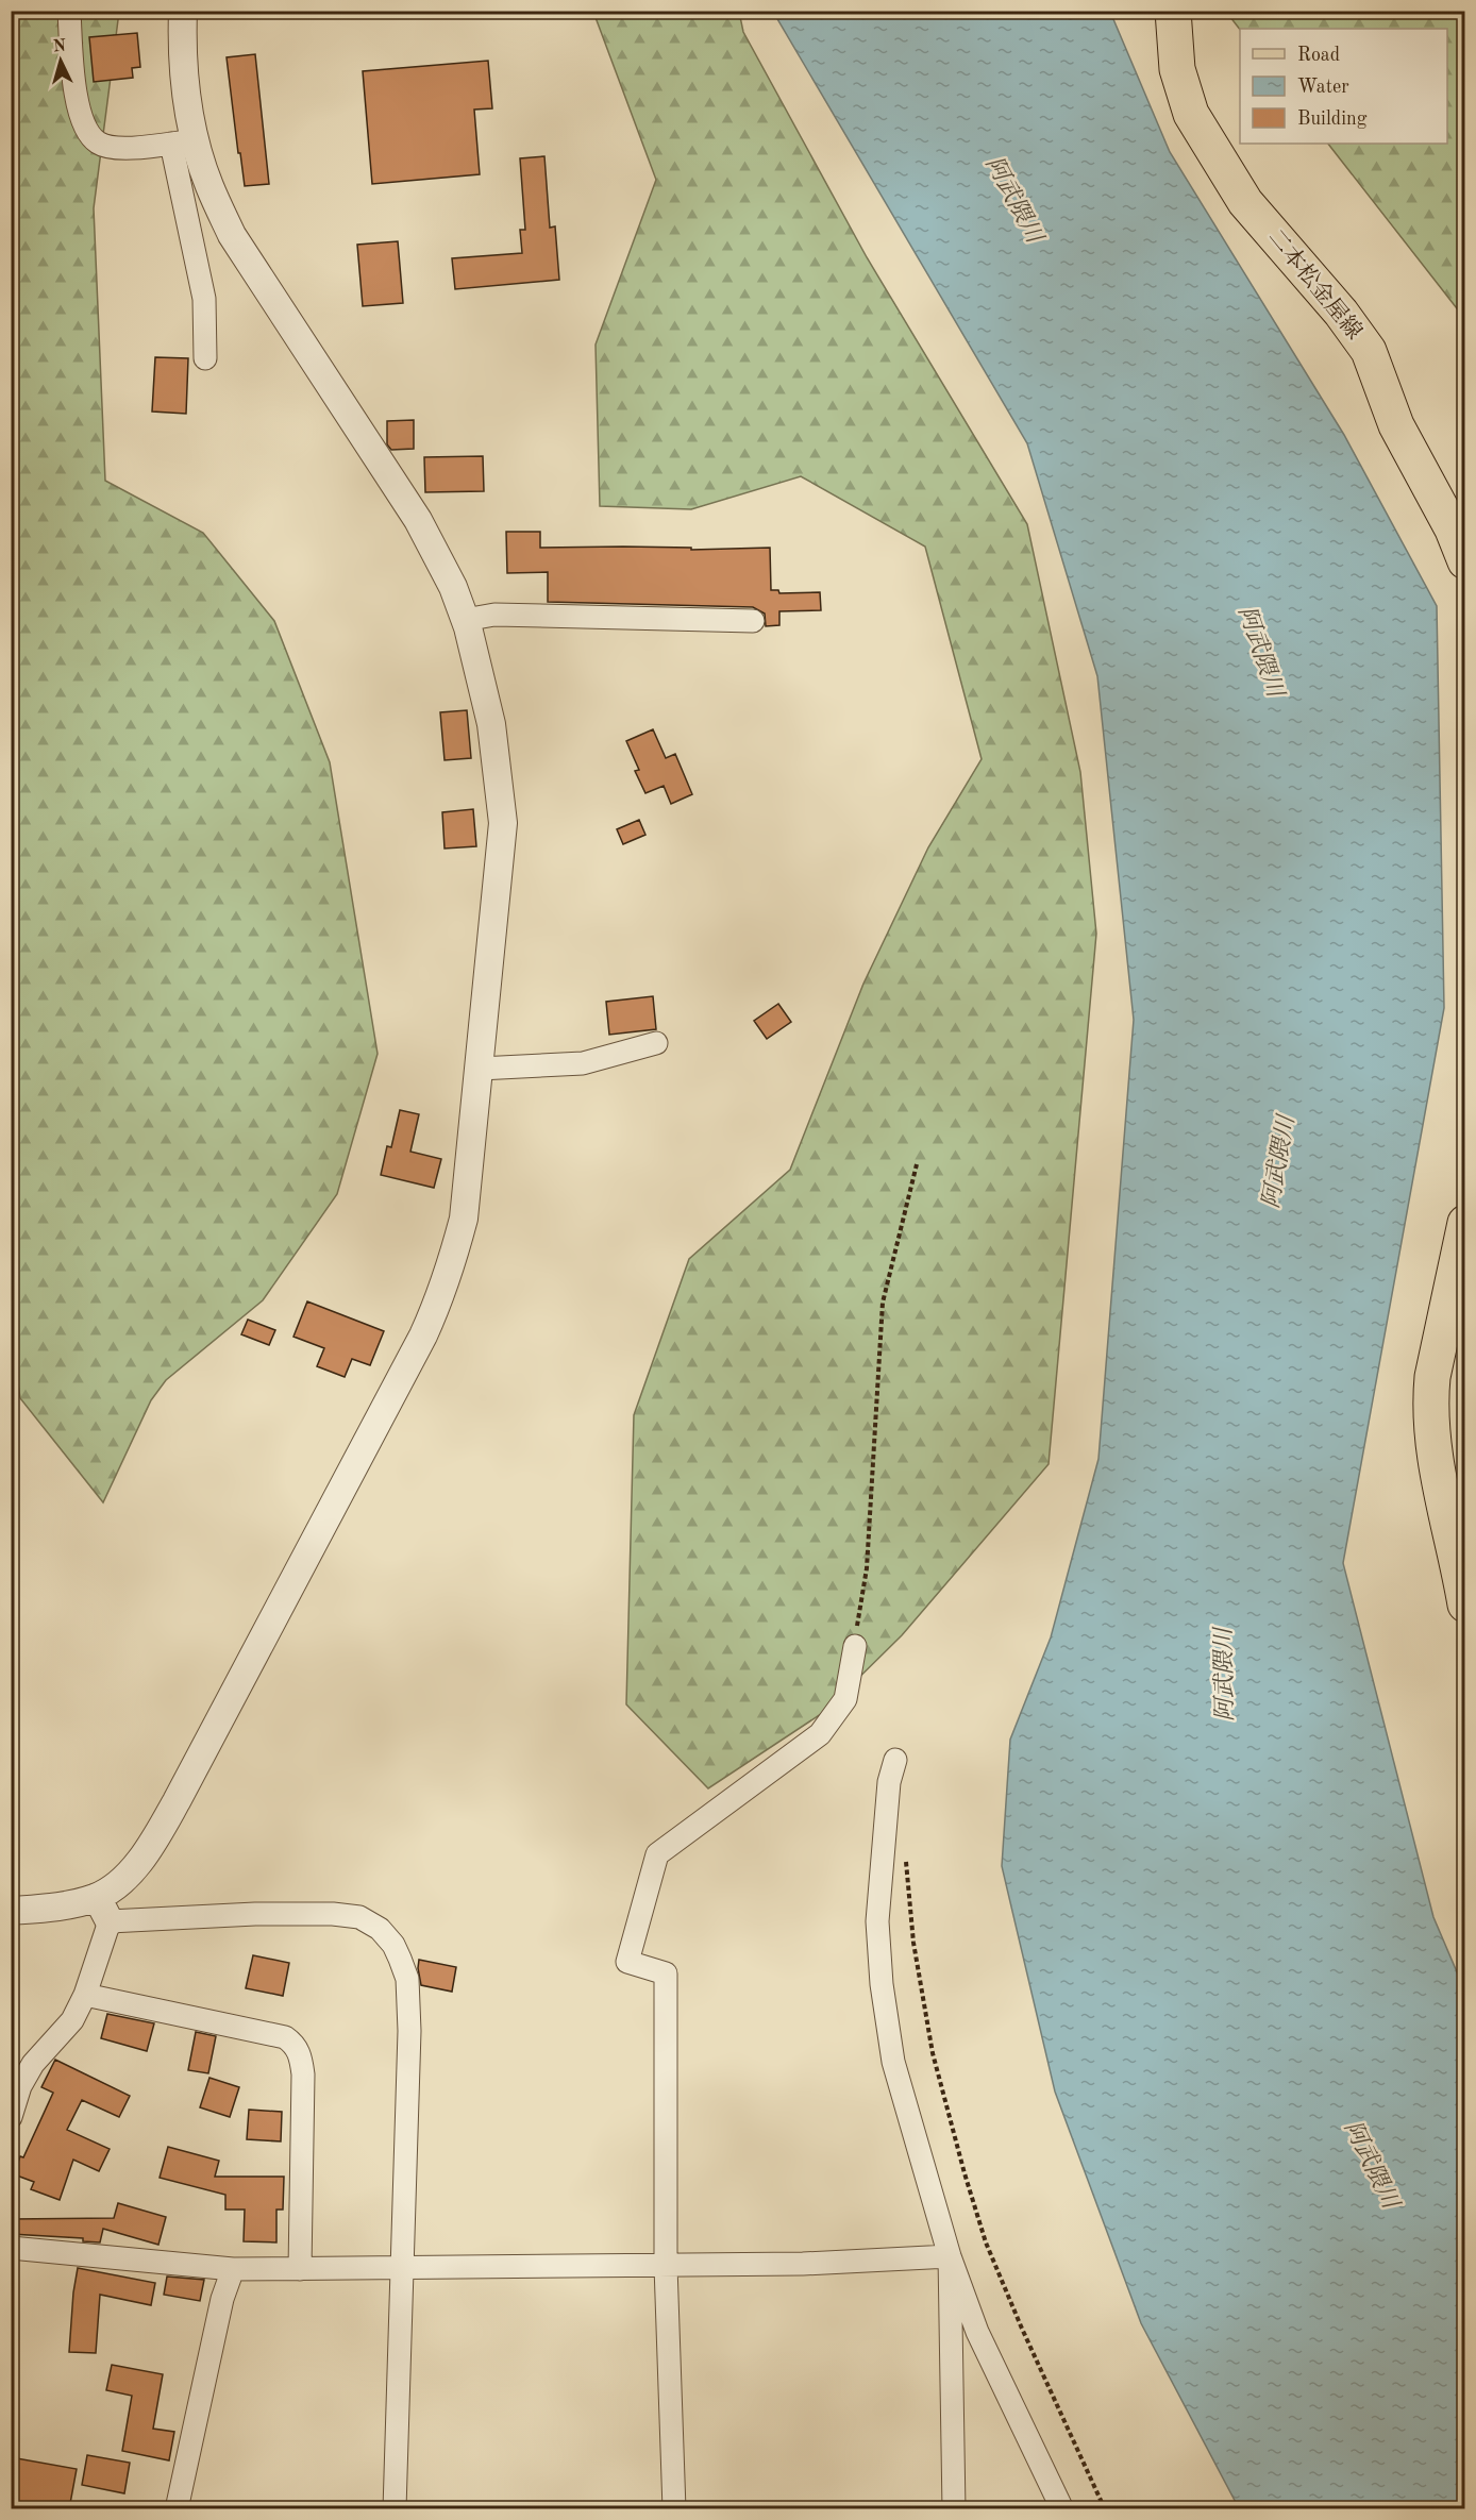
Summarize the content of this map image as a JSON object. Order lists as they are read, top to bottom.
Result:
{
  "streets": {
    "main road": ["二本松金屋線"]
  },
  "water": ["阿武隈川"],
  "legend": ["Road", "Water", "Building"],
  "north": "top"
}
